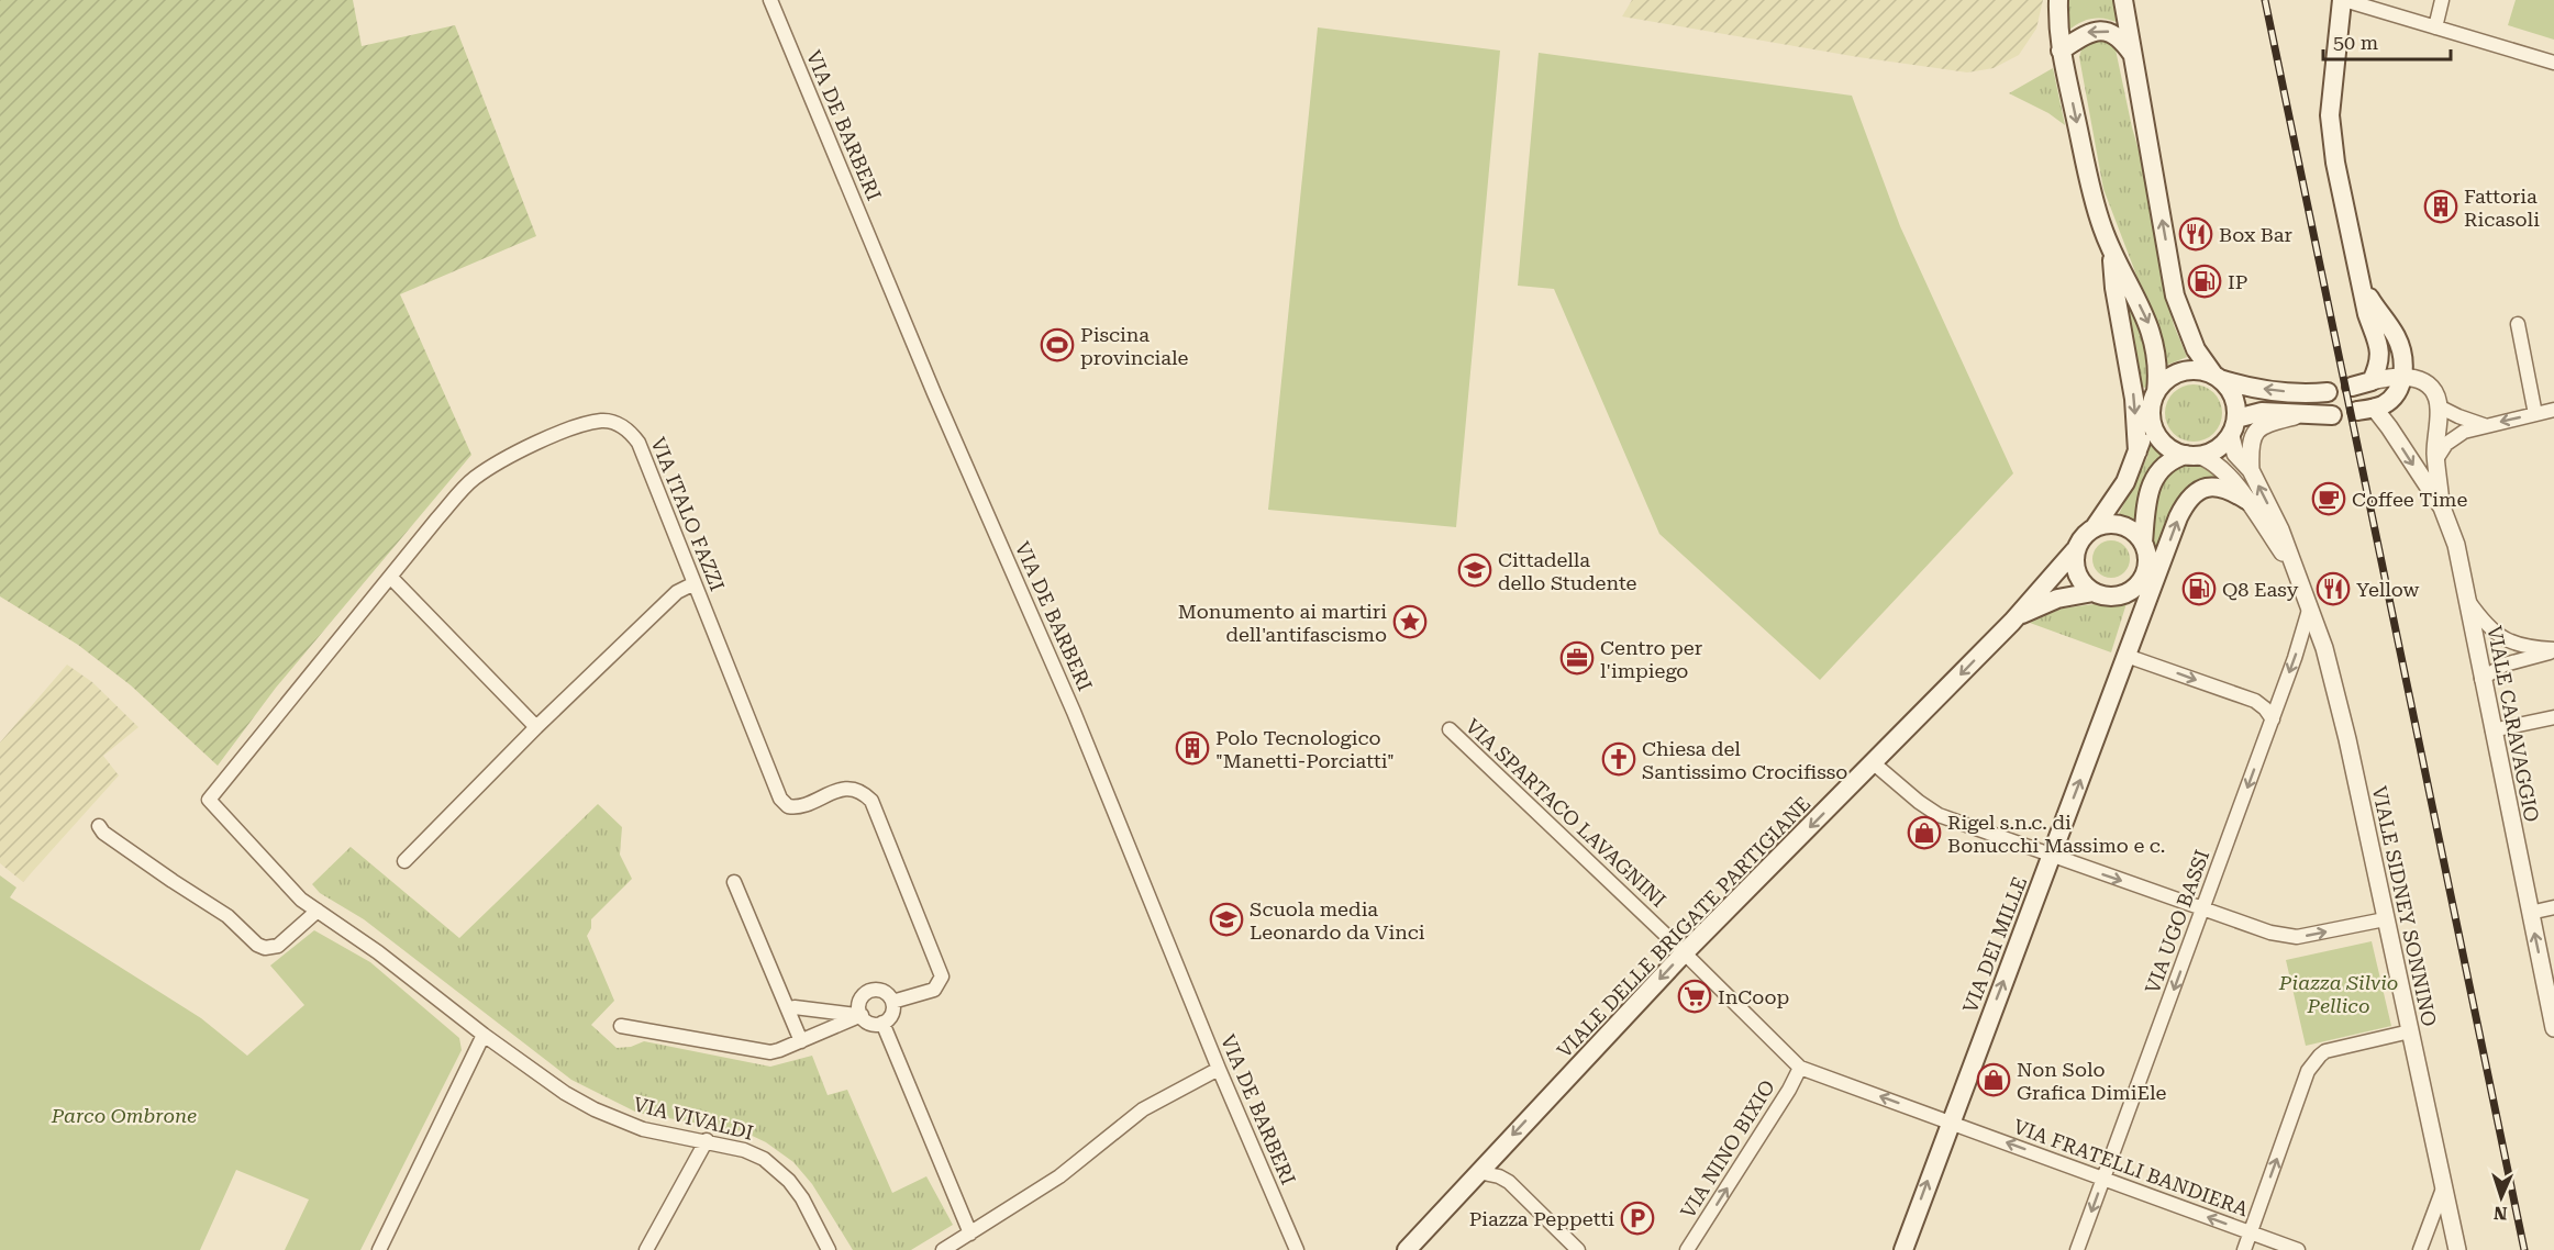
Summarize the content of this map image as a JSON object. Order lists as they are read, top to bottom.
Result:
{
  "streets": {
    "main road": ["VIALE DELLE BRIGATE PARTIGIANE", "VIA DEI MILLE"],
    "street": [
      "VIA DE BARBERI",
      "VIA ITALO FAZZI",
      "VIALE CARAVAGGIO",
      "VIA SPARTACO LAVAGNINI",
      "VIALE SIDNEY SONNINO",
      "VIA UGO BASSI",
      "VIA VIVALDI",
      "VIA NINO BIXIO",
      "VIA FRATELLI BANDIERA"
    ]
  },
  "crossings": [
    ["VIA ITALO FAZZI", "VIA VIVALDI"],
    ["VIA SPARTACO LAVAGNINI", "VIALE DELLE BRIGATE PARTIGIANE"],
    ["VIA SPARTACO LAVAGNINI", "VIA NINO BIXIO"],
    ["VIA SPARTACO LAVAGNINI", "VIA FRATELLI BANDIERA"],
    ["VIALE SIDNEY SONNINO", "VIA UGO BASSI"],
    ["VIA UGO BASSI", "VIA FRATELLI BANDIERA"],
    ["VIALE DELLE BRIGATE PARTIGIANE", "VIA DEI MILLE"],
    ["VIA DEI MILLE", "VIA FRATELLI BANDIERA"],
    ["VIA NINO BIXIO", "VIA FRATELLI BANDIERA"]
  ],
  "one_way": [
    "VIA UGO BASSI",
    "VIALE DELLE BRIGATE PARTIGIANE",
    "VIA DEI MILLE",
    "VIA NINO BIXIO",
    "VIA FRATELLI BANDIERA"
  ],
  "parks": ["Piazza Silvio Pellico", "Parco Ombrone"],
  "places": {
    "building": ["Fattoria Ricasoli", "Polo Tecnologico \"Manetti-Porciatti\""],
    "restaurant": ["Box Bar", "Yellow"],
    "fuel station": ["IP", "Q8 Easy"],
    "sports": ["Piscina provinciale"],
    "cafe": ["Coffee Time"],
    "school or university": ["Cittadella dello Studente", "Scuola media Leonardo da Vinci"],
    "place": ["Monumento ai martiri dell'antifascismo"],
    "office": ["Centro per l'impiego"],
    "church": ["Chiesa del Santissimo Crocifisso"],
    "shop": ["Rigel s.n.c. di Bonucchi Massimo e c.", "Non Solo Grafica DimiEle"],
    "supermarket": ["InCoop"],
    "parking": ["Piazza Peppetti"]
  },
  "scale_bar": "50 m",
  "north": "bottom"
}
